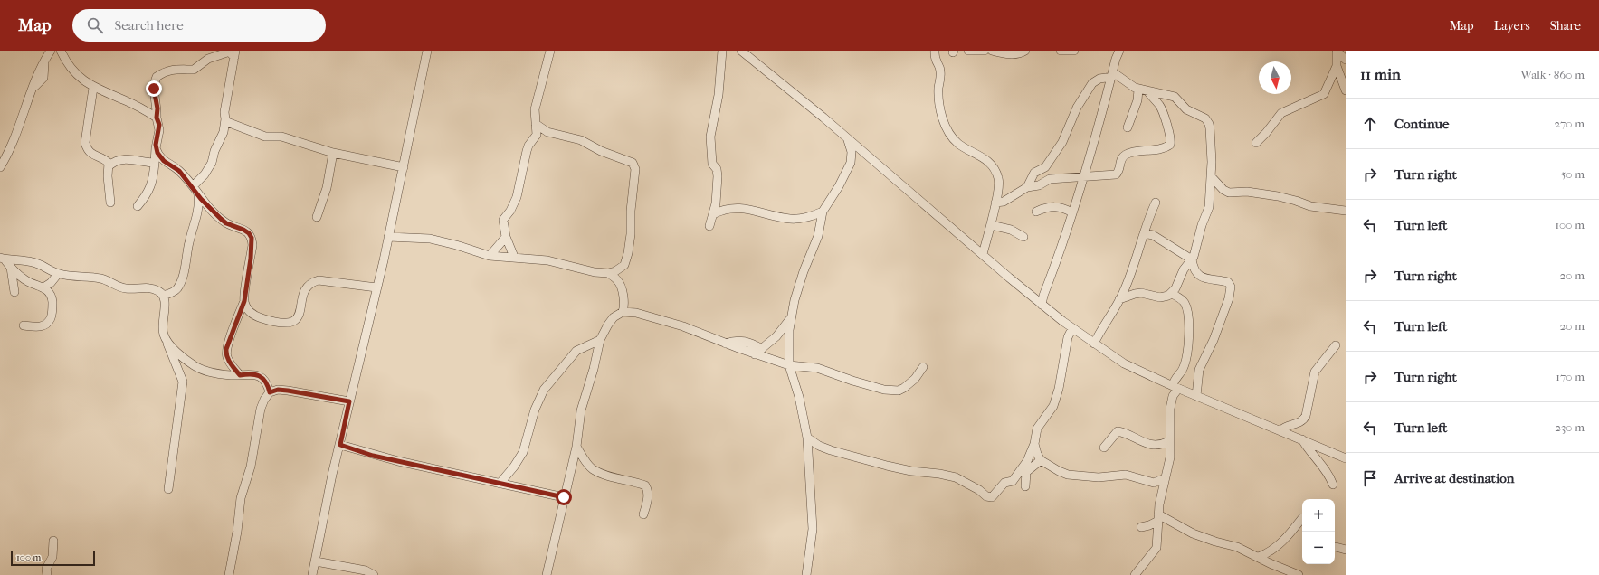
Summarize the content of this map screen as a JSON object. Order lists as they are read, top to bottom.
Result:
{
  "scale_bar": "100 m",
  "north": "bottom",
  "page": {
    "header": "Map",
    "search": "Search here",
    "nav": ["Map", "Layers", "Share"],
    "heading": ["11 min", "Walk · 860 m"],
    "list": [
      ["Continue", "270 m"],
      ["Turn right", "50 m"],
      ["Turn left", "100 m"],
      ["Turn right", "20 m"],
      ["Turn left", "20 m"],
      ["Turn right", "170 m"],
      ["Turn left", "230 m"],
      "Arrive at destination"
    ],
    "map_buttons": ["+", "−"],
    "scale": "100 m"
  }
}
